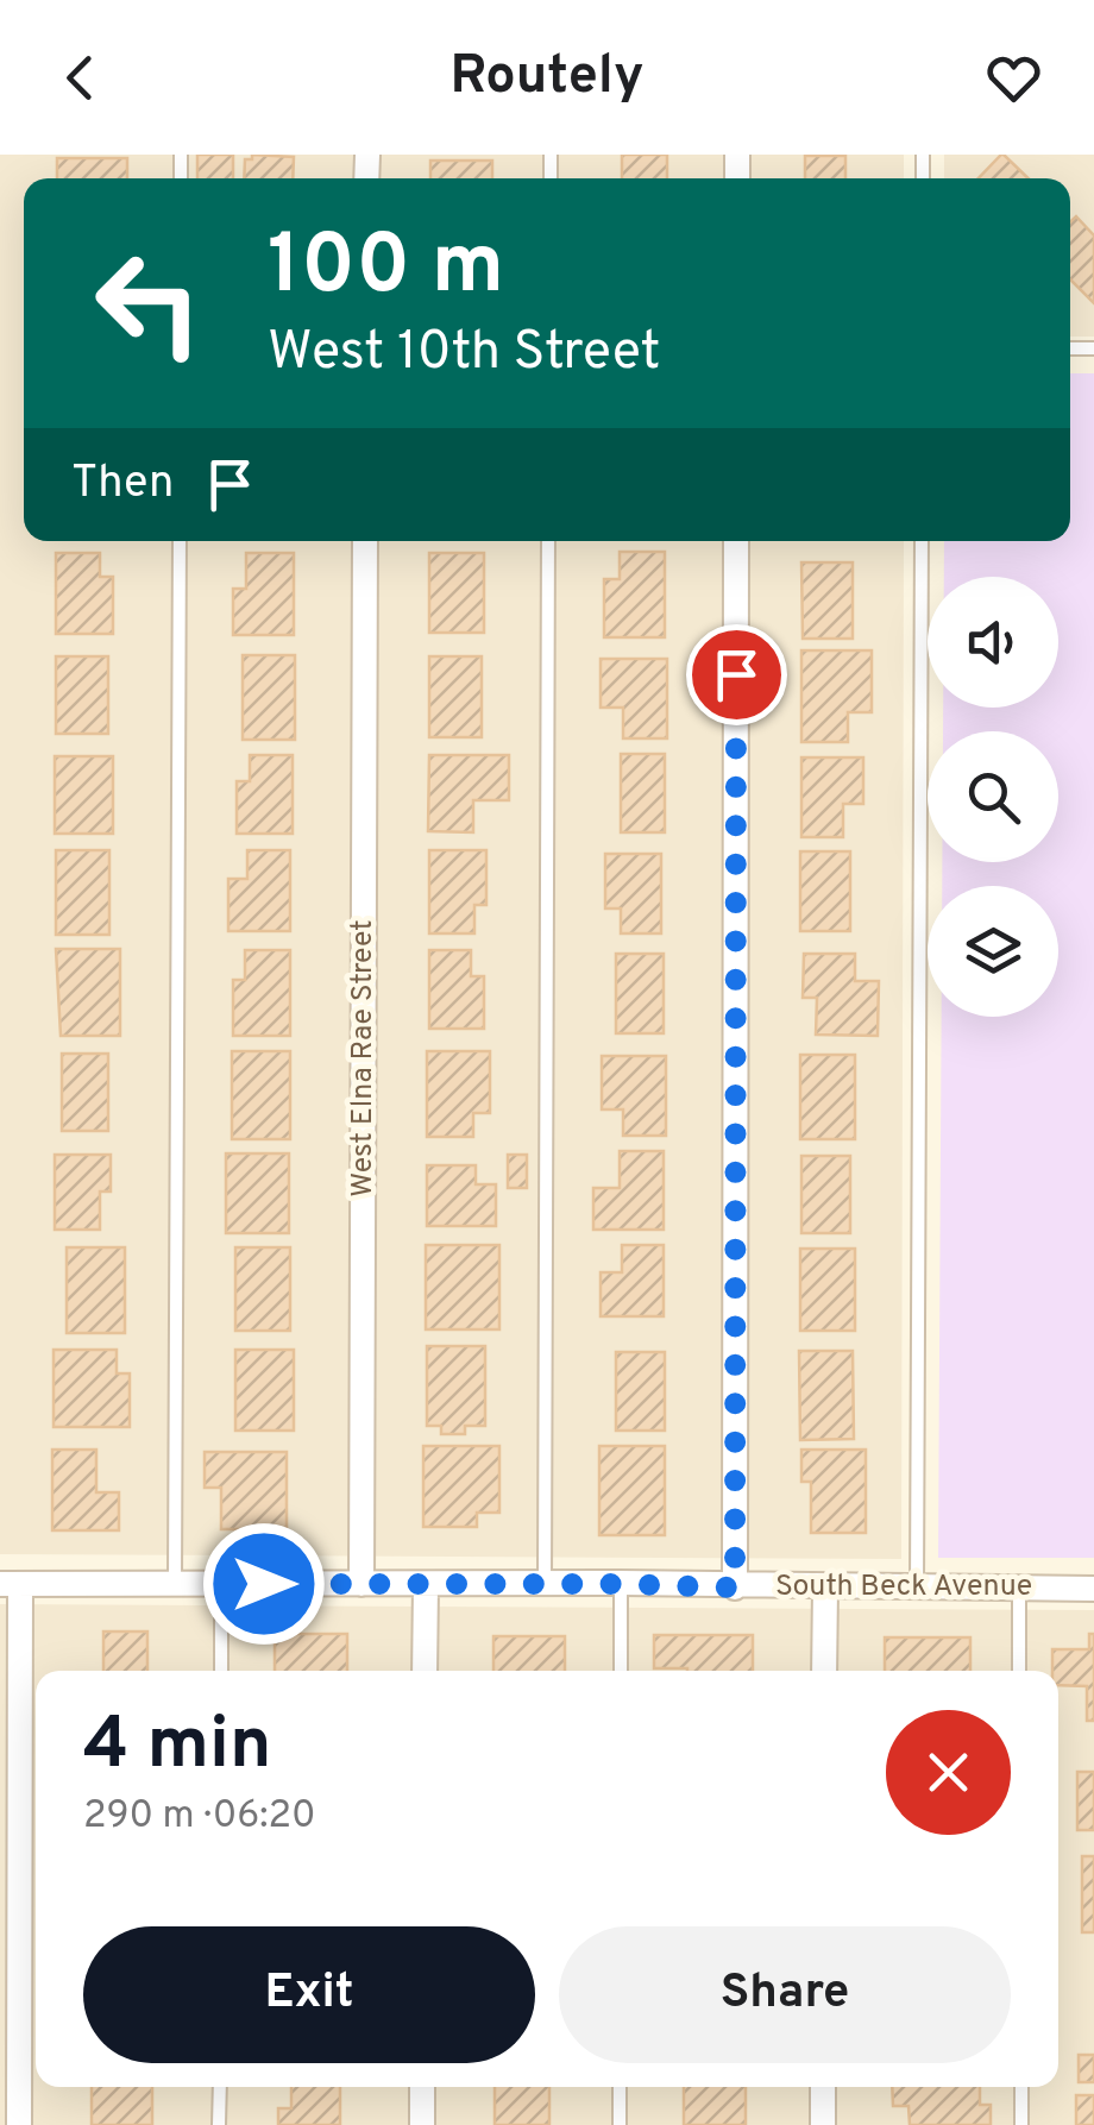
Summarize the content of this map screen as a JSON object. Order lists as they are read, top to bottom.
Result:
{
  "streets": {
    "street": ["West Elna Rae Street", "South Beck Avenue"]
  },
  "crossings": [
    ["West Elna Rae Street", "South Beck Avenue"]
  ],
  "page": {
    "header": "Routely",
    "turn": ["100 m", "West 10th Street"],
    "then": "Then",
    "heading": ["4 min", "290 m · 06:20"],
    "buttons": ["Exit", "Share"]
  }
}
